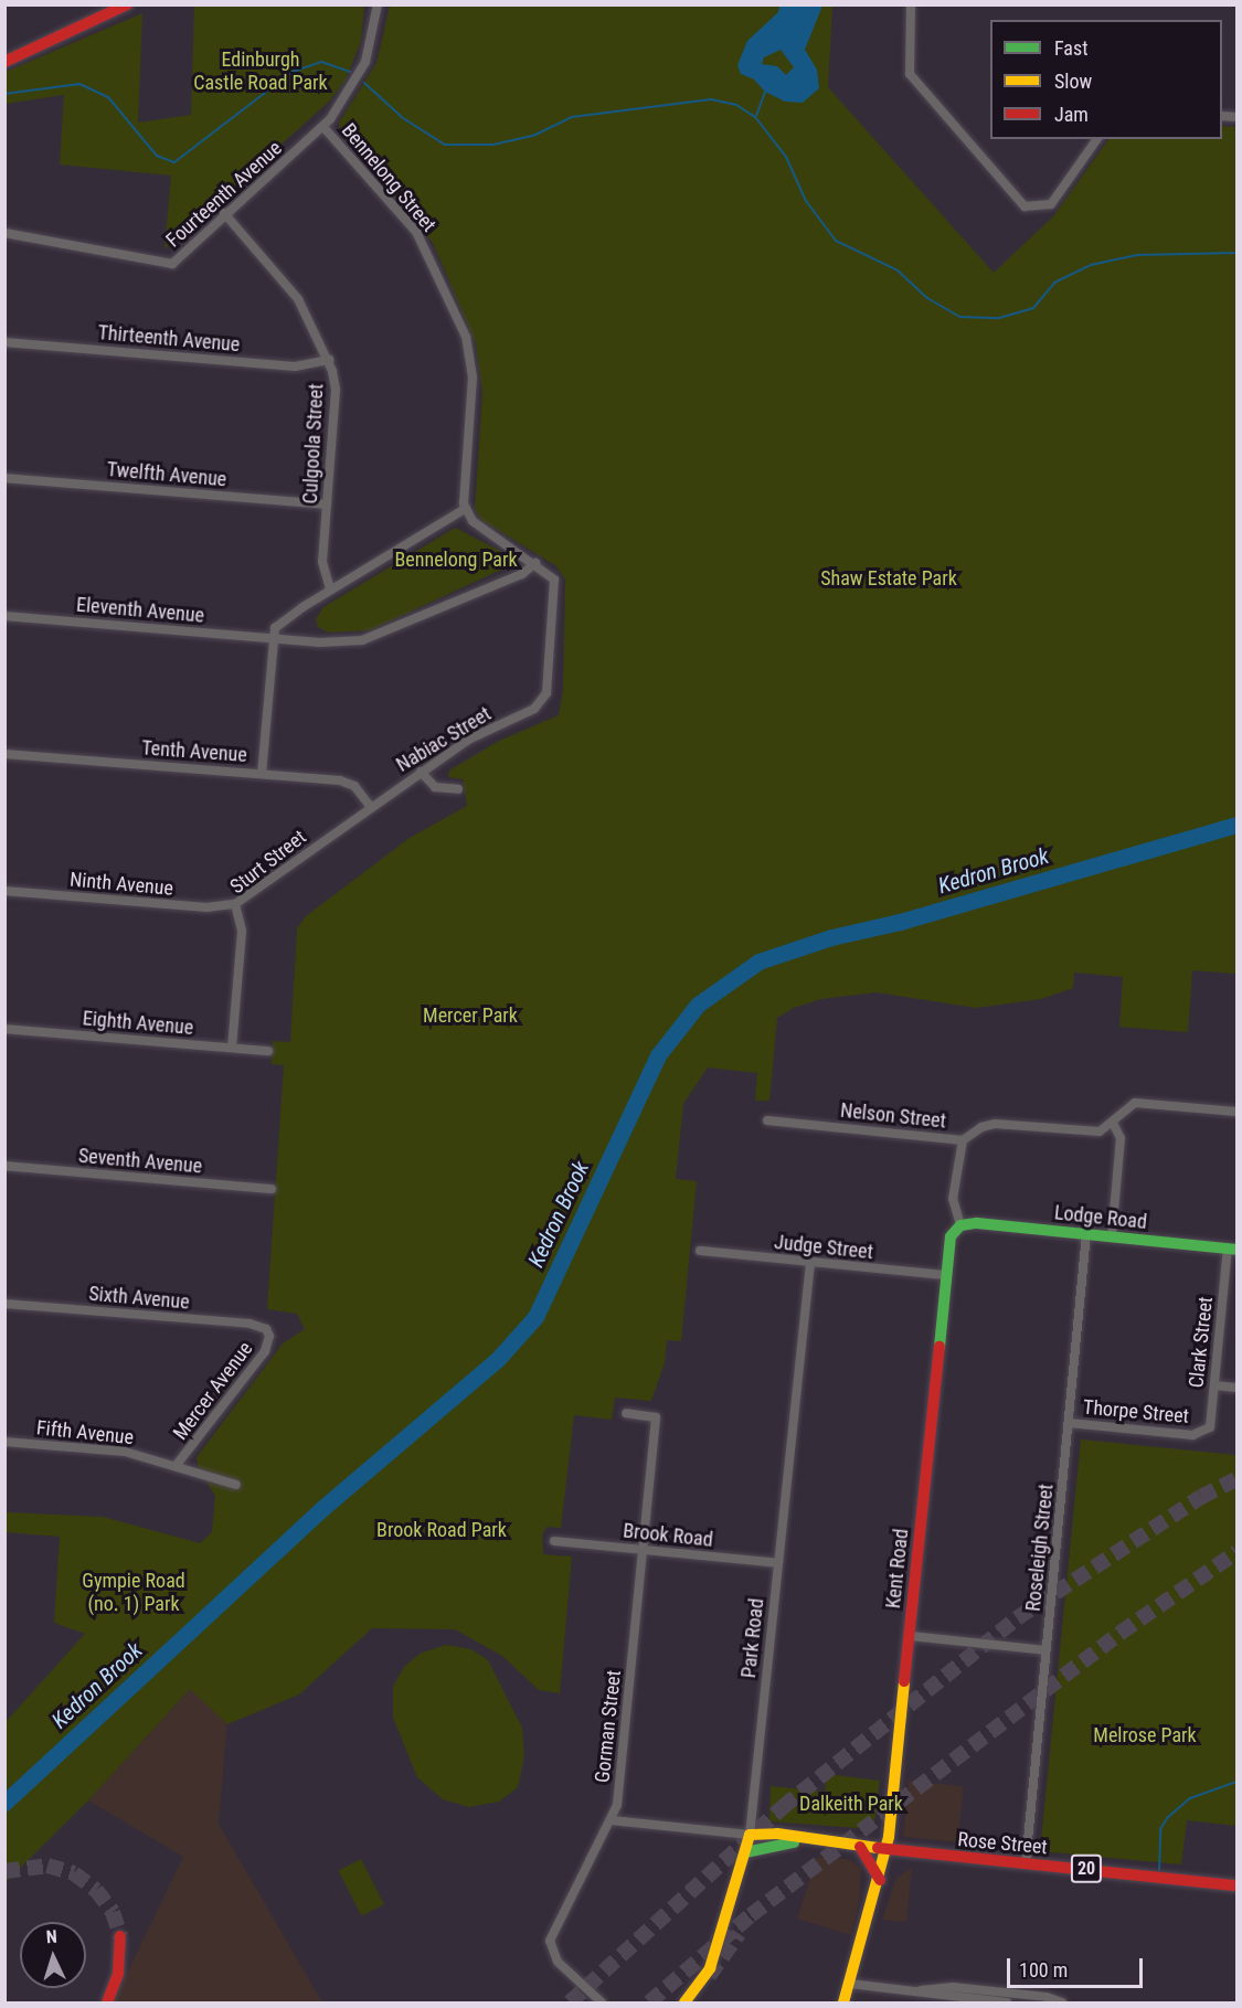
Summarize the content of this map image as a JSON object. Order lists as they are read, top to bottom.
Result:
{
  "streets": {
    "main road": [
      "Lodge Road",
      "Kent Road",
      "Park Road",
      "Rose Street",
      "20"
    ],
    "street": [
      "Bennelong Street",
      "Fourteenth Avenue",
      "Thirteenth Avenue",
      "Culgoola Street",
      "Twelfth Avenue",
      "Eleventh Avenue",
      "Nabiac Street",
      "Tenth Avenue",
      "Sturt Street",
      "Ninth Avenue",
      "Eighth Avenue",
      "Nelson Street",
      "Seventh Avenue",
      "Judge Street",
      "Sixth Avenue",
      "Clark Street",
      "Mercer Avenue",
      "Thorpe Street",
      "Fifth Avenue",
      "Brook Road",
      "Roseleigh Street",
      "Gorman Street"
    ]
  },
  "crossings": [
    ["Bennelong Street", "Fourteenth Avenue"],
    ["Fourteenth Avenue", "Culgoola Street"],
    ["Thirteenth Avenue", "Culgoola Street"],
    ["Culgoola Street", "Twelfth Avenue"],
    ["Eleventh Avenue", "Nabiac Street"],
    ["Nabiac Street", "Tenth Avenue"],
    ["Nabiac Street", "Sturt Street"],
    ["Tenth Avenue", "Sturt Street"],
    ["Sturt Street", "Ninth Avenue"],
    ["Sturt Street", "Eighth Avenue"],
    ["Lodge Road", "Clark Street"],
    ["Lodge Road", "Roseleigh Street"],
    ["Lodge Road", "Kent Road"],
    ["Judge Street", "Kent Road"],
    ["Judge Street", "Park Road"],
    ["Sixth Avenue", "Mercer Avenue"],
    ["Clark Street", "Thorpe Street"],
    ["Mercer Avenue", "Fifth Avenue"],
    ["Thorpe Street", "Roseleigh Street"],
    ["Brook Road", "Park Road"],
    ["Brook Road", "Gorman Street"],
    ["Roseleigh Street", "Rose Street"],
    ["Kent Road", "Rose Street"],
    ["Park Road", "Rose Street"],
    ["Gorman Street", "Rose Street"]
  ],
  "water": ["Kedron Brook"],
  "parks": [
    "Edinburgh Castle Road Park",
    "Bennelong Park",
    "Shaw Estate Park",
    "Mercer Park",
    "Brook Road Park",
    "Gympie Road (no. 1) Park",
    "Melrose Park",
    "Dalkeith Park"
  ],
  "legend": ["Fast", "Slow", "Jam"],
  "scale_bar": "100 m",
  "north": "top"
}
